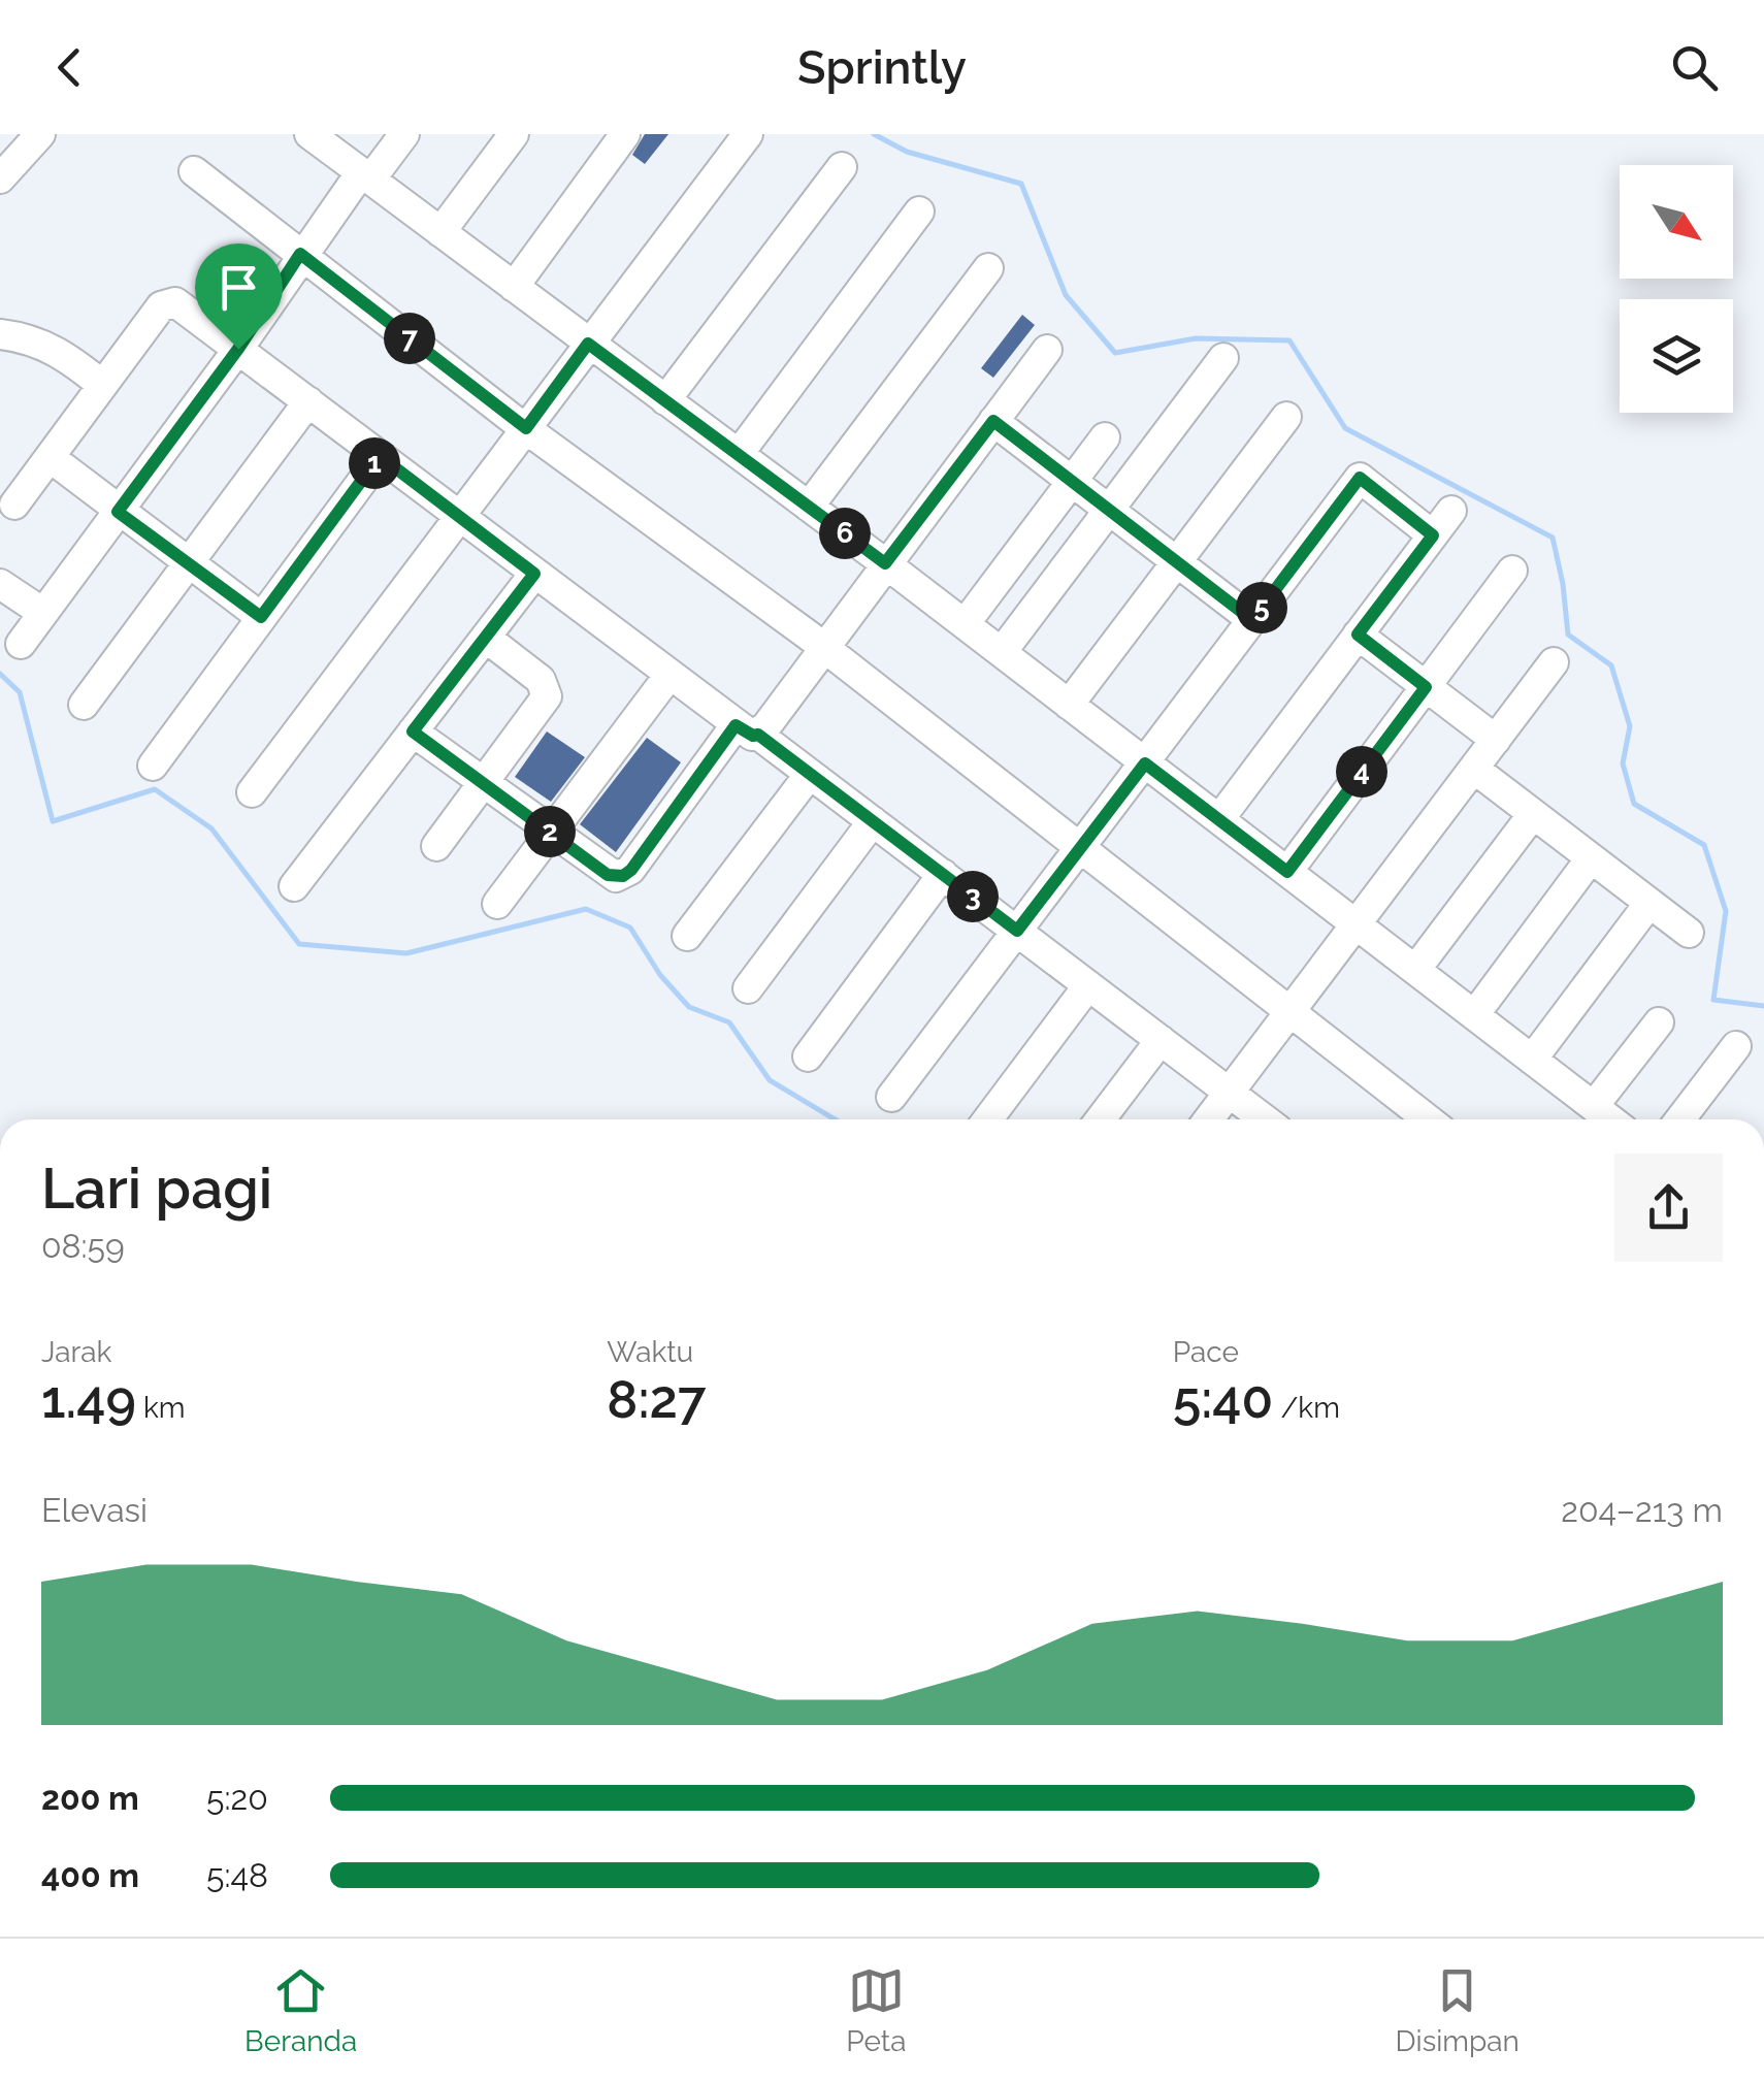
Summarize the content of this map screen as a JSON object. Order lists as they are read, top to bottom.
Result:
{
  "north": "bottom right",
  "page": {
    "header": "Sprintly",
    "pins": [
      "7",
      "1",
      "6",
      "5",
      "4",
      "2",
      "3"
    ],
    "heading": ["Lari pagi", "08:59"],
    "stats": [
      ["Jarak", "1.49 km"],
      ["Waktu", "8:27"],
      ["Pace", "5:40 /km"]
    ],
    "chart": ["Elevasi", "204–213 m"],
    "list": [
      {
        "name": "200 m",
        "note": "5:20"
      },
      {
        "name": "400 m",
        "note": "5:48"
      }
    ],
    "tabs": ["Beranda", "Peta", "Disimpan"]
  }
}
